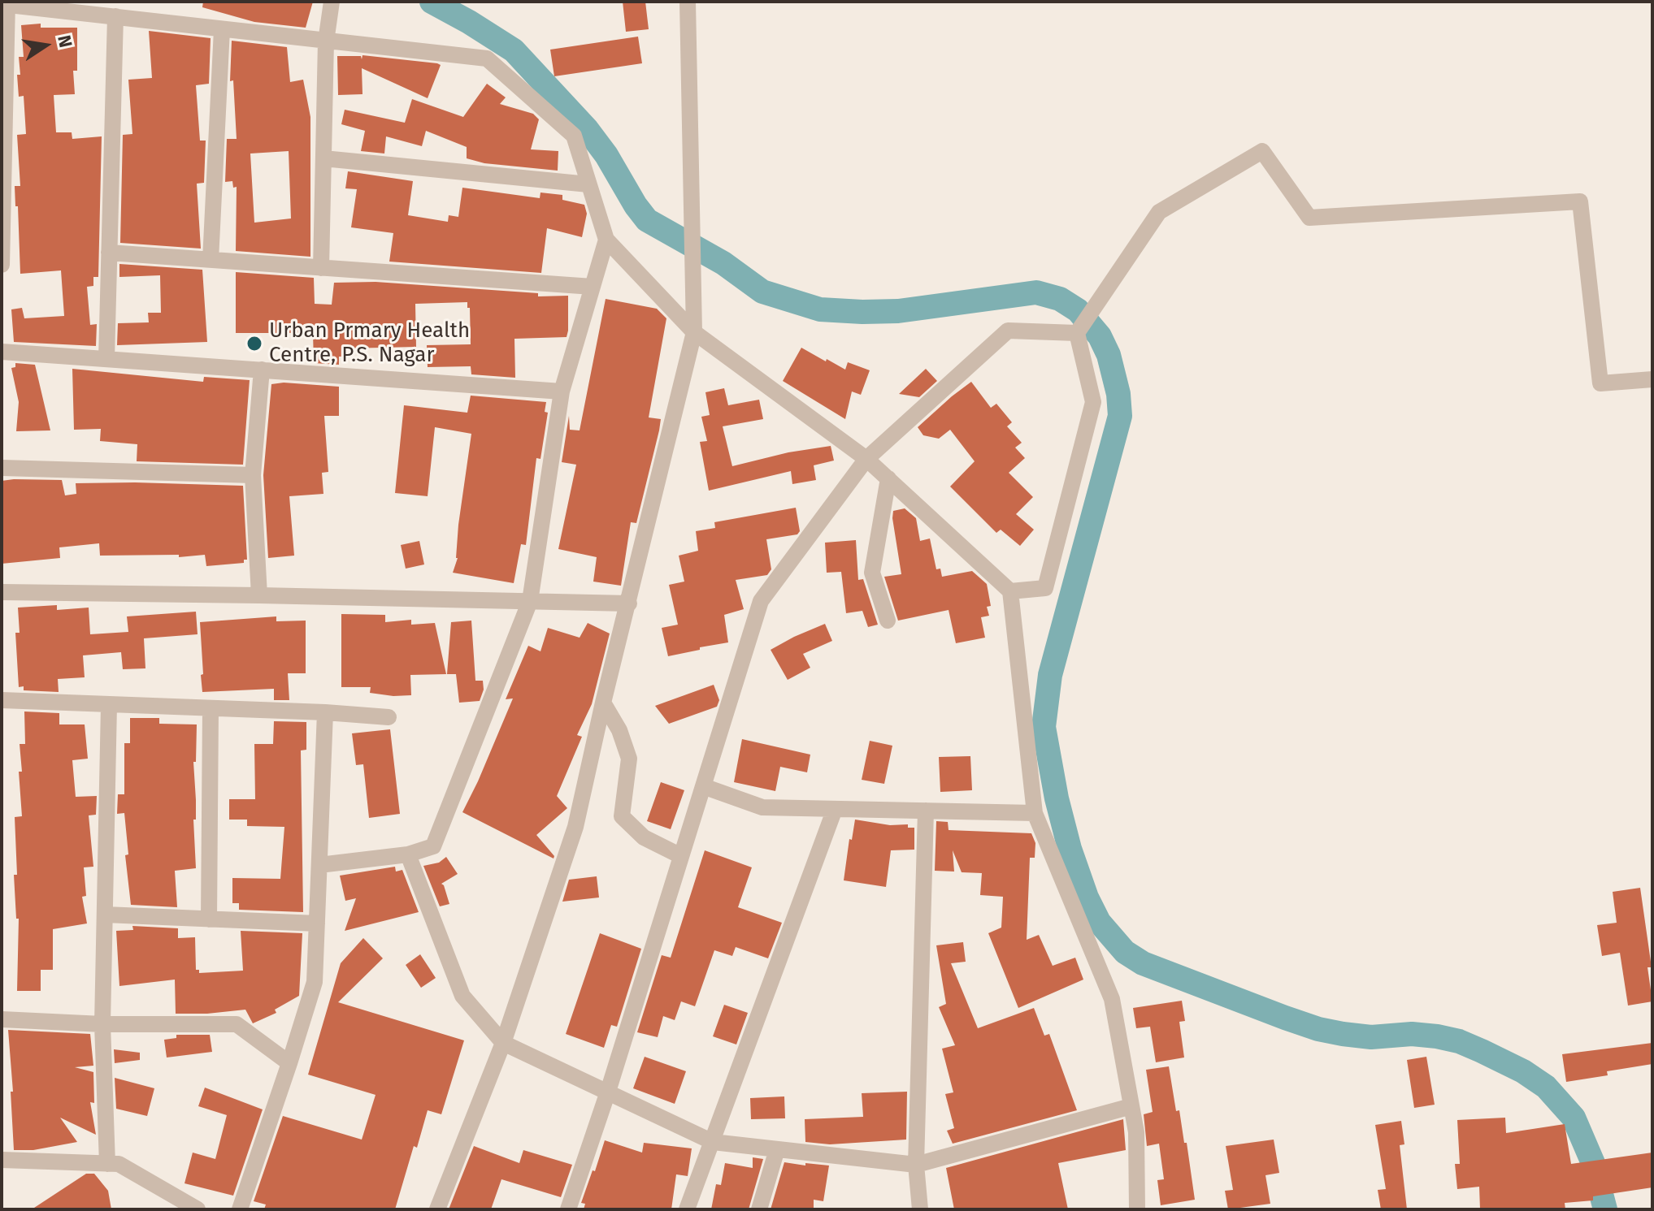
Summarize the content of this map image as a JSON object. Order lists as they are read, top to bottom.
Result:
{
  "places": ["Urban Prmary Health Centre, P.S. Nagar"],
  "north": "right"
}
